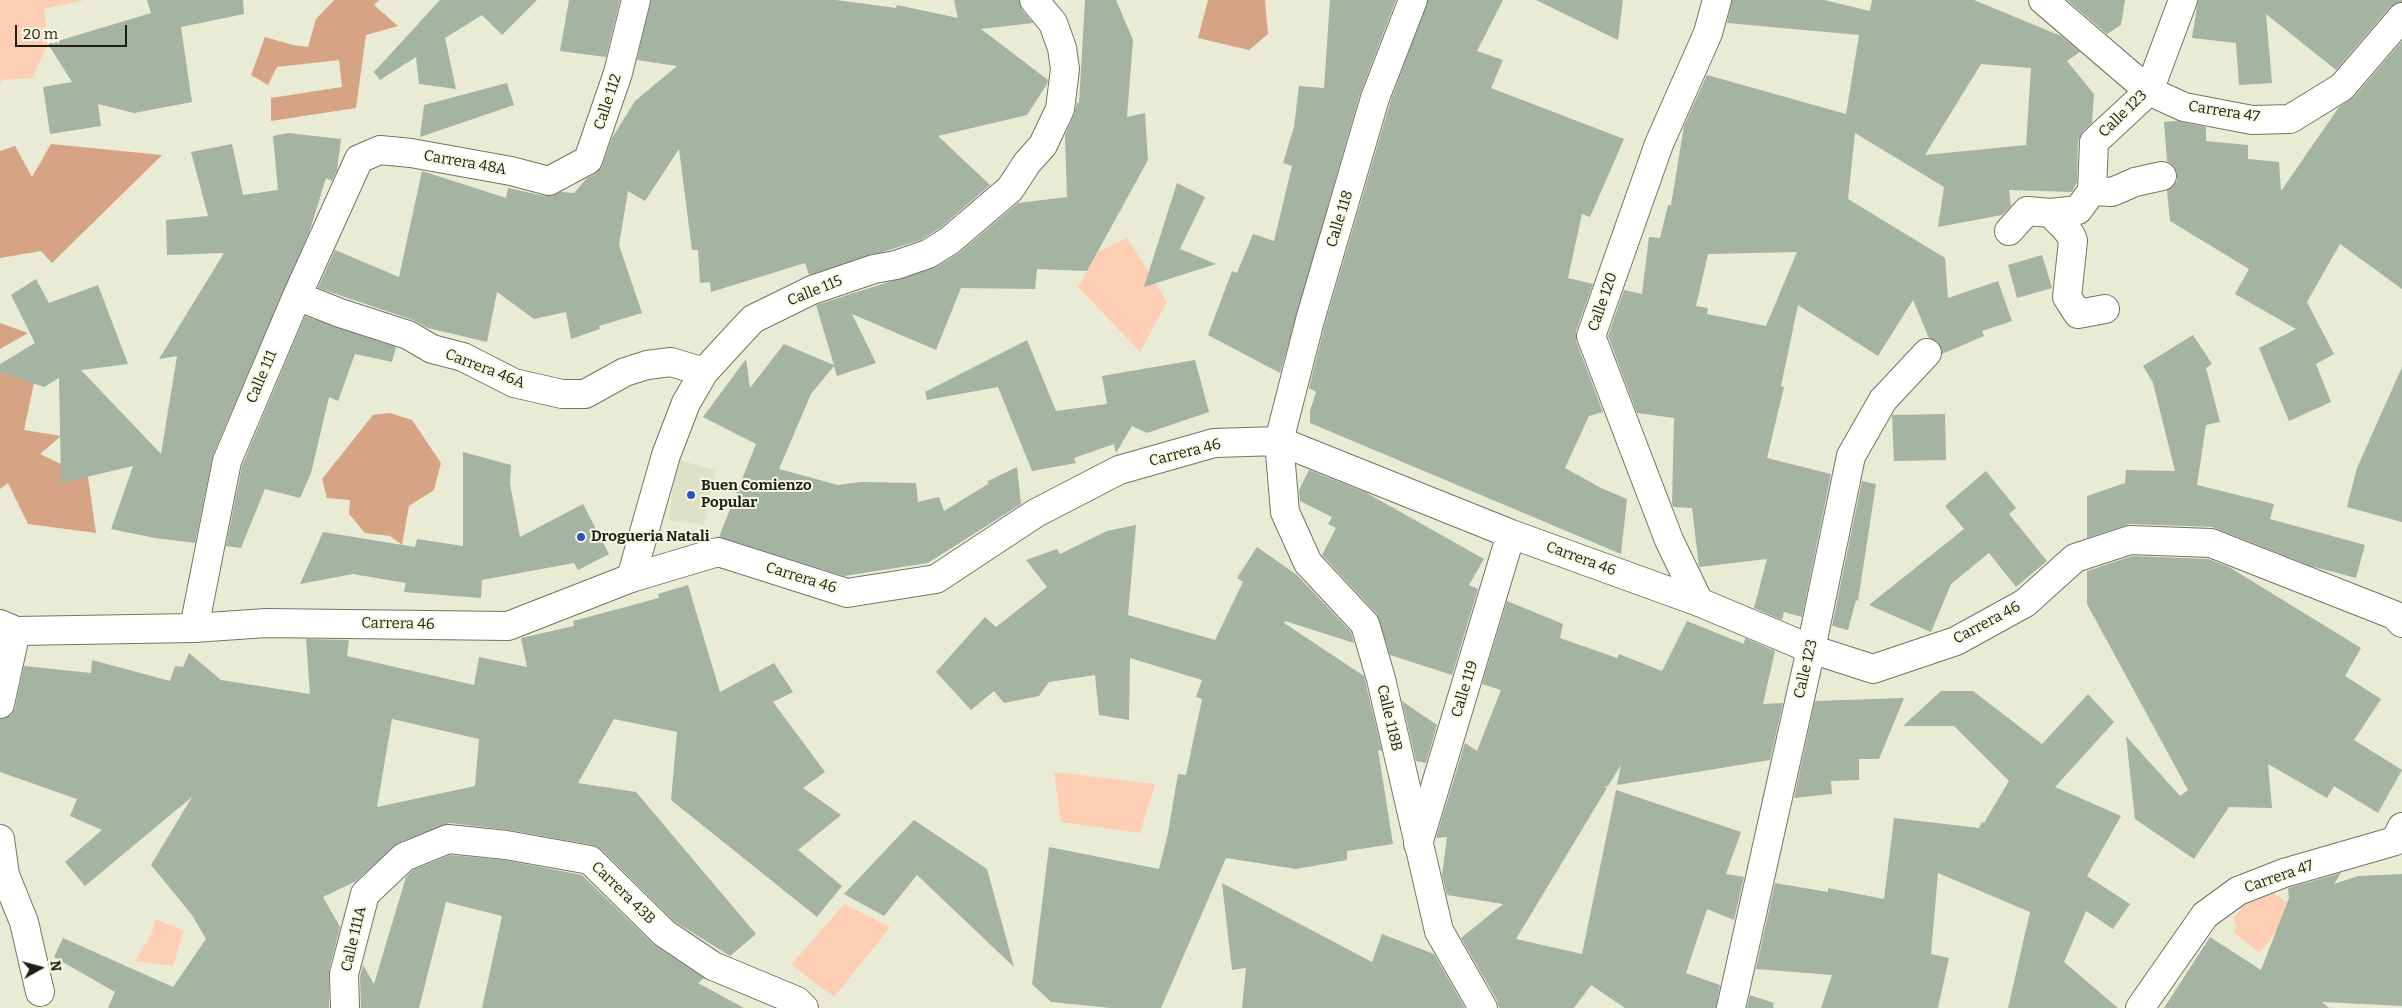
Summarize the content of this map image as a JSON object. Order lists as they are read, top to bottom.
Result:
{
  "streets": {
    "street": [
      "Calle 112",
      "Carrera 47",
      "Calle 123",
      "Carrera 48A",
      "Calle 118",
      "Calle 115",
      "Calle 120",
      "Carrera 46A",
      "Calle 111",
      "Carrera 46",
      "Calle 119",
      "Calle 118B",
      "Carrera 43B",
      "Calle 111A"
    ]
  },
  "crossings": [
    ["Calle 112", "Carrera 48A"],
    ["Carrera 47", "Calle 123"],
    ["Calle 123", "Carrera 46"],
    ["Carrera 48A", "Calle 111"],
    ["Calle 118", "Carrera 46"],
    ["Calle 118", "Calle 118B"],
    ["Calle 115", "Carrera 46A"],
    ["Calle 115", "Carrera 46"],
    ["Calle 120", "Carrera 46"],
    ["Carrera 46A", "Calle 111"],
    ["Calle 111", "Carrera 46"],
    ["Carrera 46", "Calle 119"],
    ["Carrera 46", "Calle 118B"],
    ["Calle 119", "Calle 118B"],
    ["Carrera 43B", "Calle 111A"]
  ],
  "places": ["Buen Comienzo Popular", "Drogueria Natali"],
  "scale_bar": "20 m",
  "north": "right"
}
